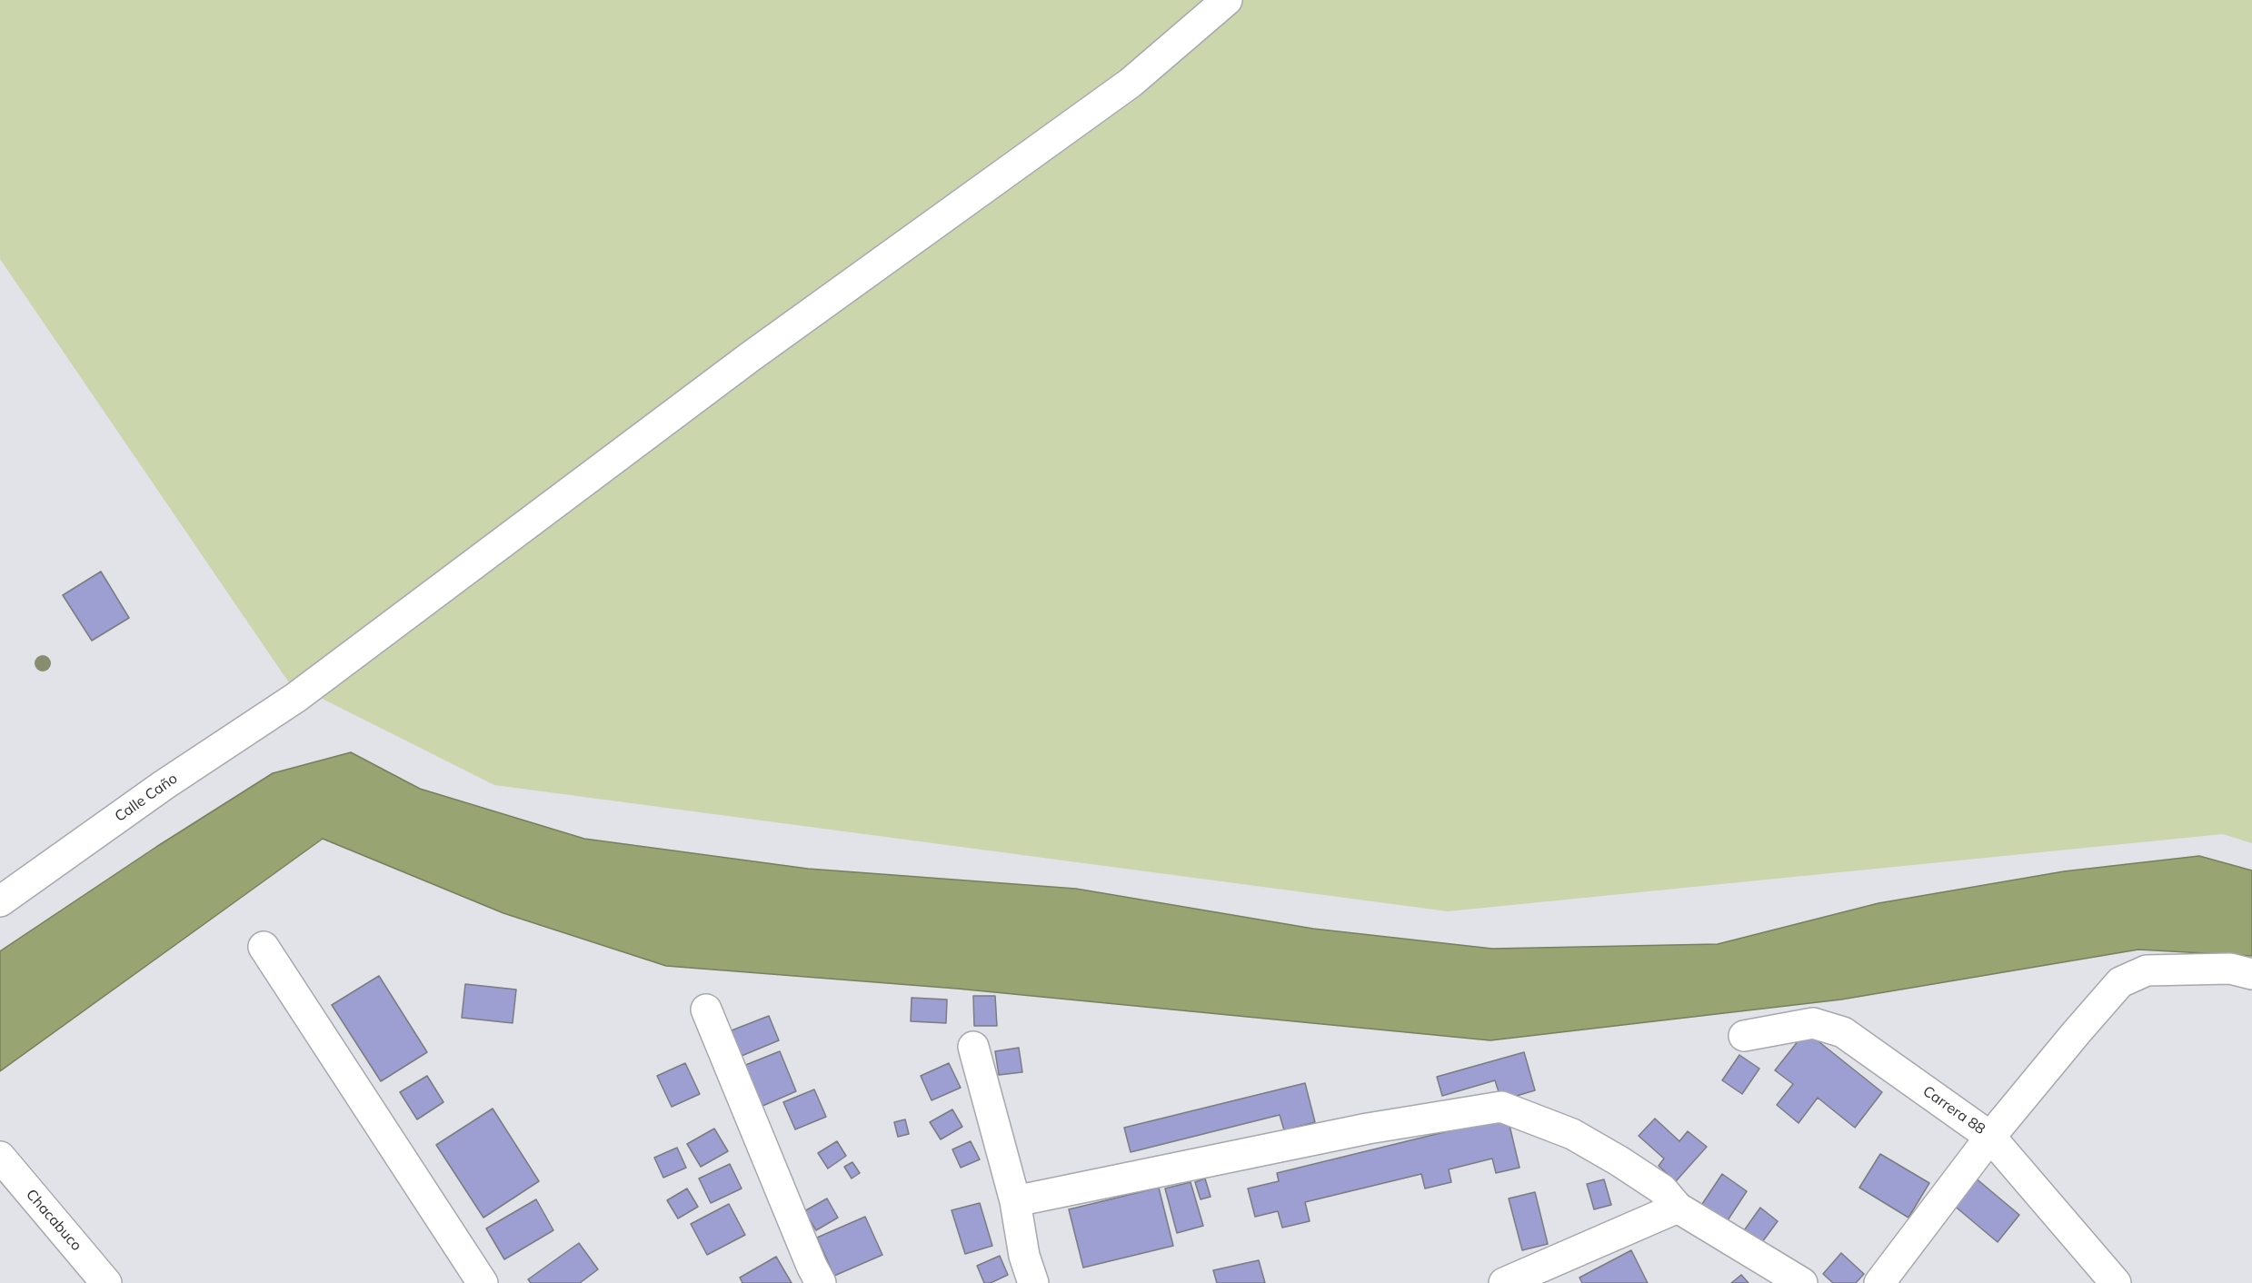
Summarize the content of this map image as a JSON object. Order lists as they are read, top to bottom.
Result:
{
  "streets": {
    "street": ["Calle Caño", "Carrera 88", "Chacabuco"]
  }
}
